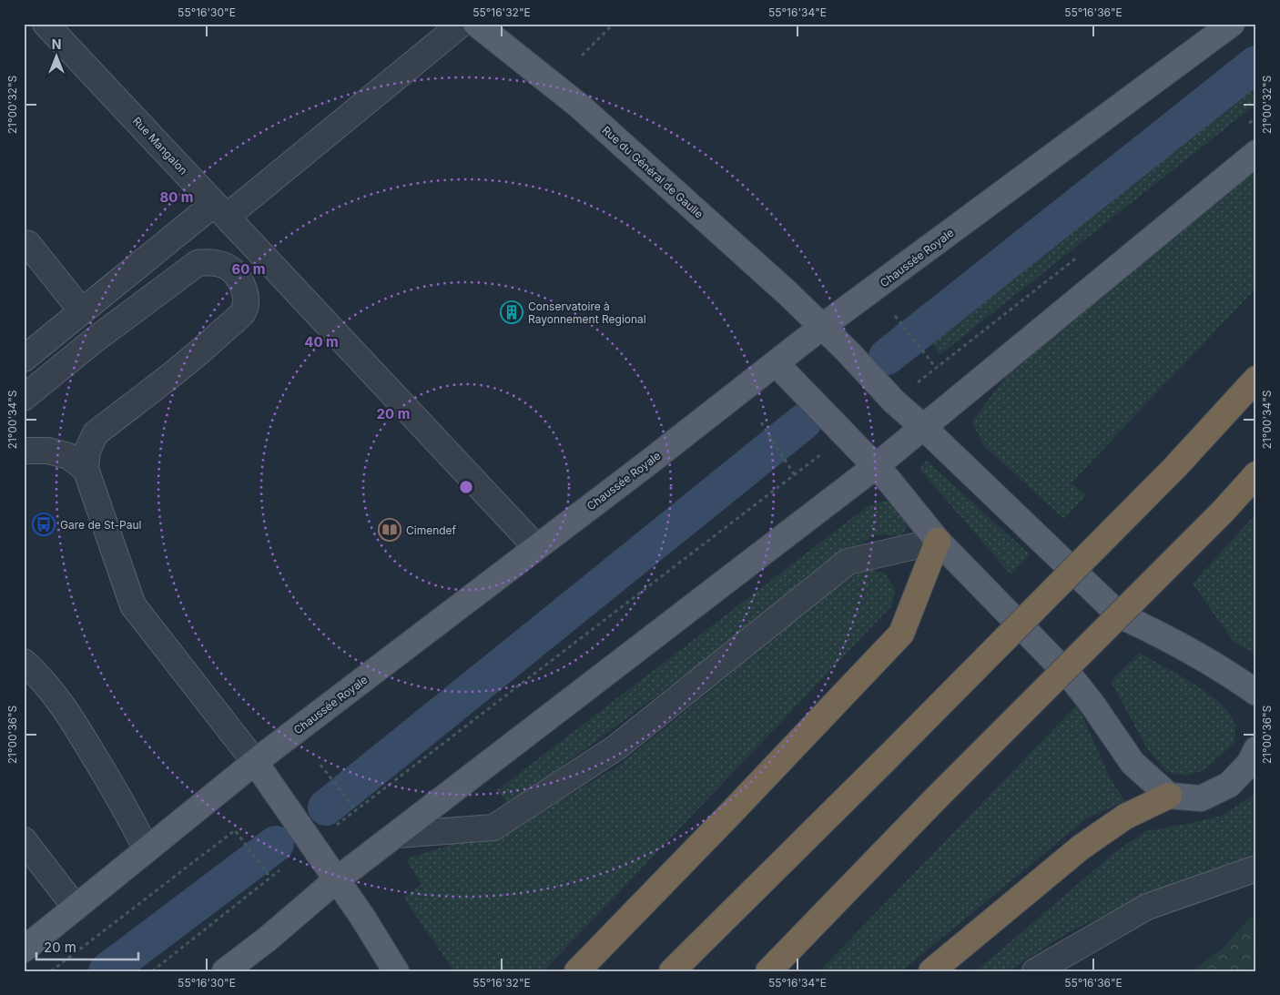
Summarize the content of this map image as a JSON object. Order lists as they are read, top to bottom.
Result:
{
  "streets": {
    "main road": ["Rue du Général de Gaulle", "Chaussée Royale"],
    "street": ["Rue Mangalon"]
  },
  "crossings": [
    ["Rue Mangalon", "Chaussée Royale"],
    ["Rue du Général de Gaulle", "Chaussée Royale"]
  ],
  "places": {
    "building": ["Conservatoire à Rayonnement Regional"],
    "bus stop": ["Gare de St-Paul"],
    "library": ["Cimendef"]
  },
  "scale_bar": "20 m",
  "north": "top",
  "coordinates": [
    "55°16'30\"E",
    "55°16'32\"E",
    "55°16'34\"E",
    "55°16'36\"E",
    "21°00'32\"S",
    "21°00'34\"S",
    "21°00'36\"S"
  ],
  "rings": [
    "80 m",
    "60 m",
    "40 m",
    "20 m"
  ]
}
